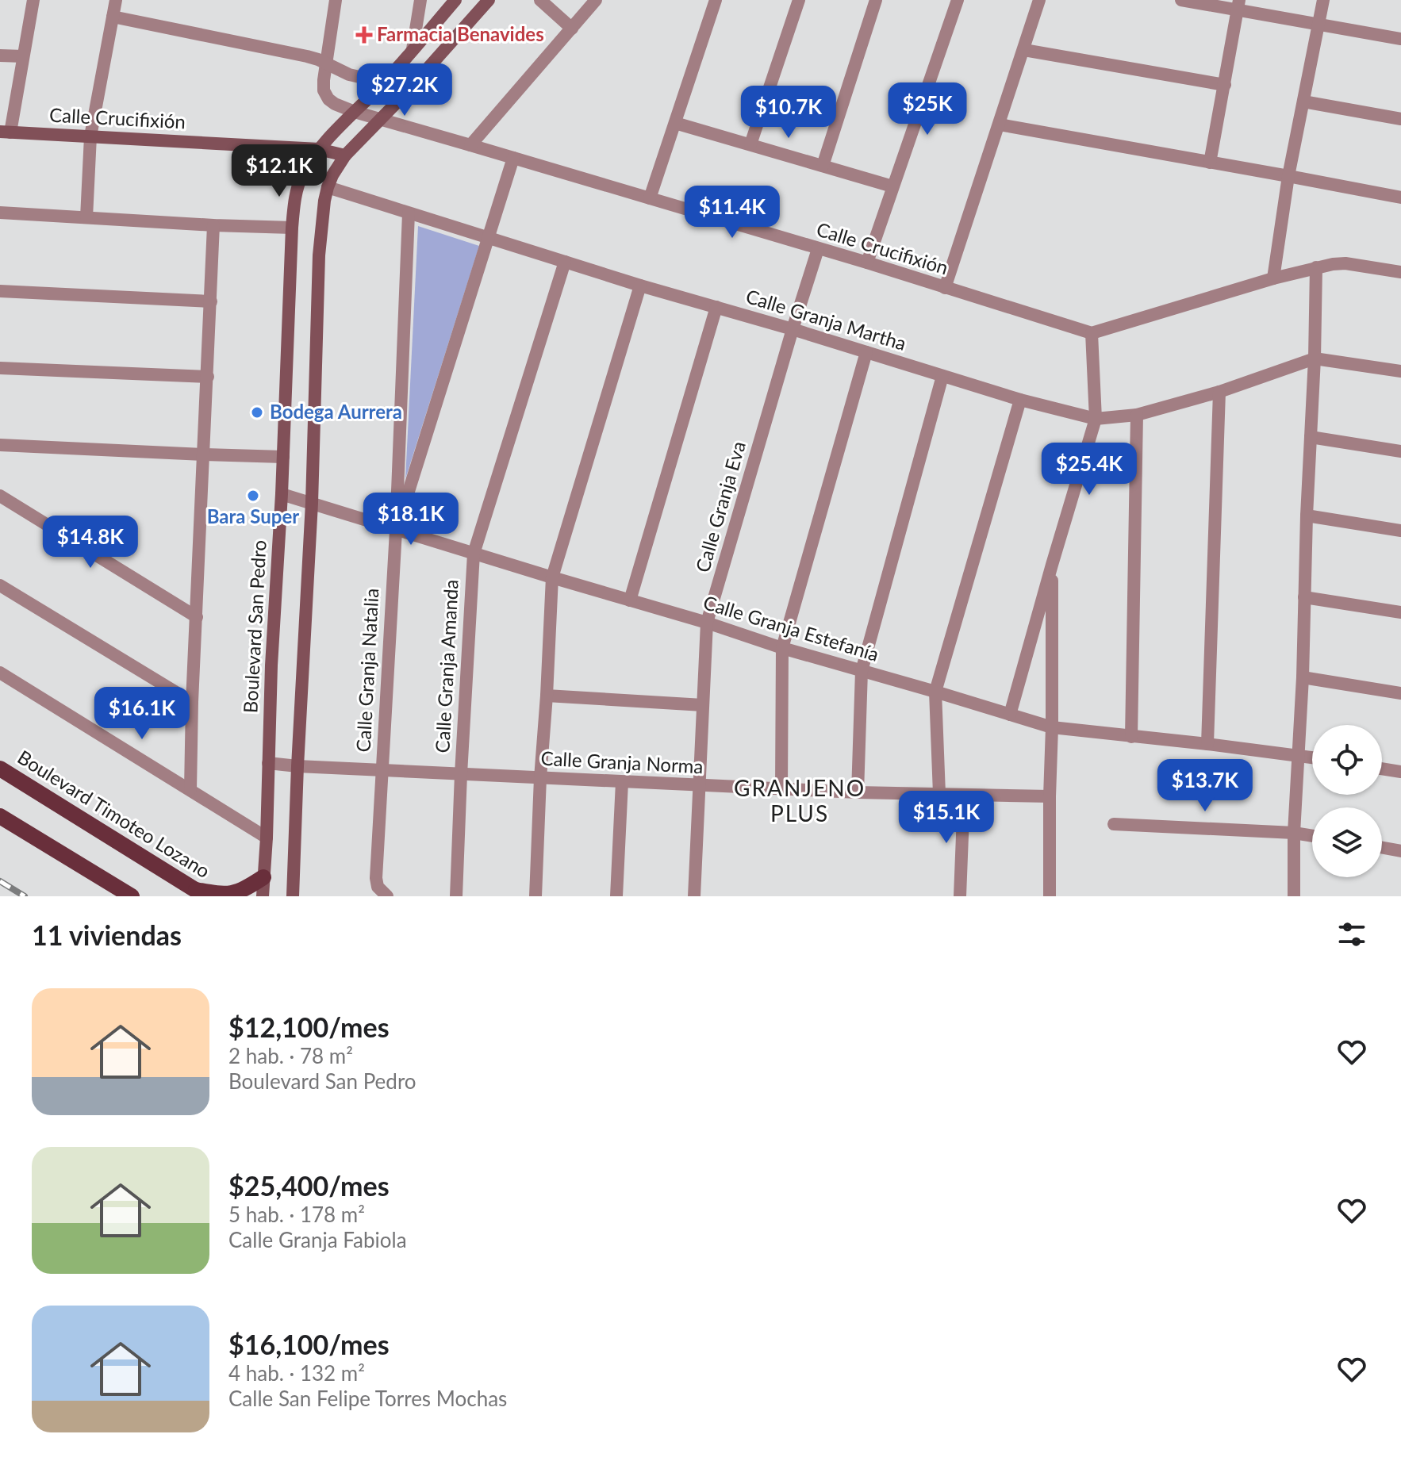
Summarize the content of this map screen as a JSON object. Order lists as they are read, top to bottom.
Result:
{
  "streets": {
    "main road": ["Boulevard Timoteo Lozano"],
    "street": [
      "Calle Crucifixión",
      "Calle Granja Martha",
      "Calle Granja Eva",
      "Boulevard San Pedro",
      "Calle Granja Estefanía",
      "Calle Granja Amanda",
      "Calle Granja Natalia",
      "Calle Granja Norma"
    ]
  },
  "crossings": [
    ["Calle Crucifixión", "Calle Granja Eva"],
    ["Calle Crucifixión", "Boulevard San Pedro"],
    ["Calle Granja Martha", "Calle Granja Eva"],
    ["Calle Granja Martha", "Calle Granja Amanda"],
    ["Calle Granja Martha", "Calle Granja Natalia"],
    ["Calle Granja Eva", "Calle Granja Estefanía"],
    ["Calle Granja Eva", "Calle Granja Norma"],
    ["Boulevard San Pedro", "Calle Granja Estefanía"],
    ["Boulevard San Pedro", "Calle Granja Norma"],
    ["Calle Granja Estefanía", "Calle Granja Amanda"],
    ["Calle Granja Estefanía", "Calle Granja Natalia"],
    ["Calle Granja Amanda", "Calle Granja Norma"],
    ["Calle Granja Natalia", "Calle Granja Norma"]
  ],
  "districts": ["GRANJENO PLUS"],
  "places": {
    "health": ["Farmacia Benavides"],
    "other": ["Bodega Aurrera", "Bara Super"]
  },
  "page": {
    "price": [
      "$27.2K",
      "$25K",
      "$10.7K",
      "$12.1K",
      "$11.4K",
      "$25.4K",
      "$18.1K",
      "$14.8K",
      "$16.1K",
      "$13.7K",
      "$15.1K"
    ],
    "heading": "11 viviendas",
    "list": [
      {
        "name": "$12,100/mes",
        "note": "2 hab. · 78 m² · Boulevard San Pedro"
      },
      {
        "name": "$25,400/mes",
        "note": "5 hab. · 178 m² · Calle Granja Fabiola"
      },
      {
        "name": "$16,100/mes",
        "note": "4 hab. · 132 m² · Calle San Felipe Torres Mochas"
      }
    ]
  }
}
